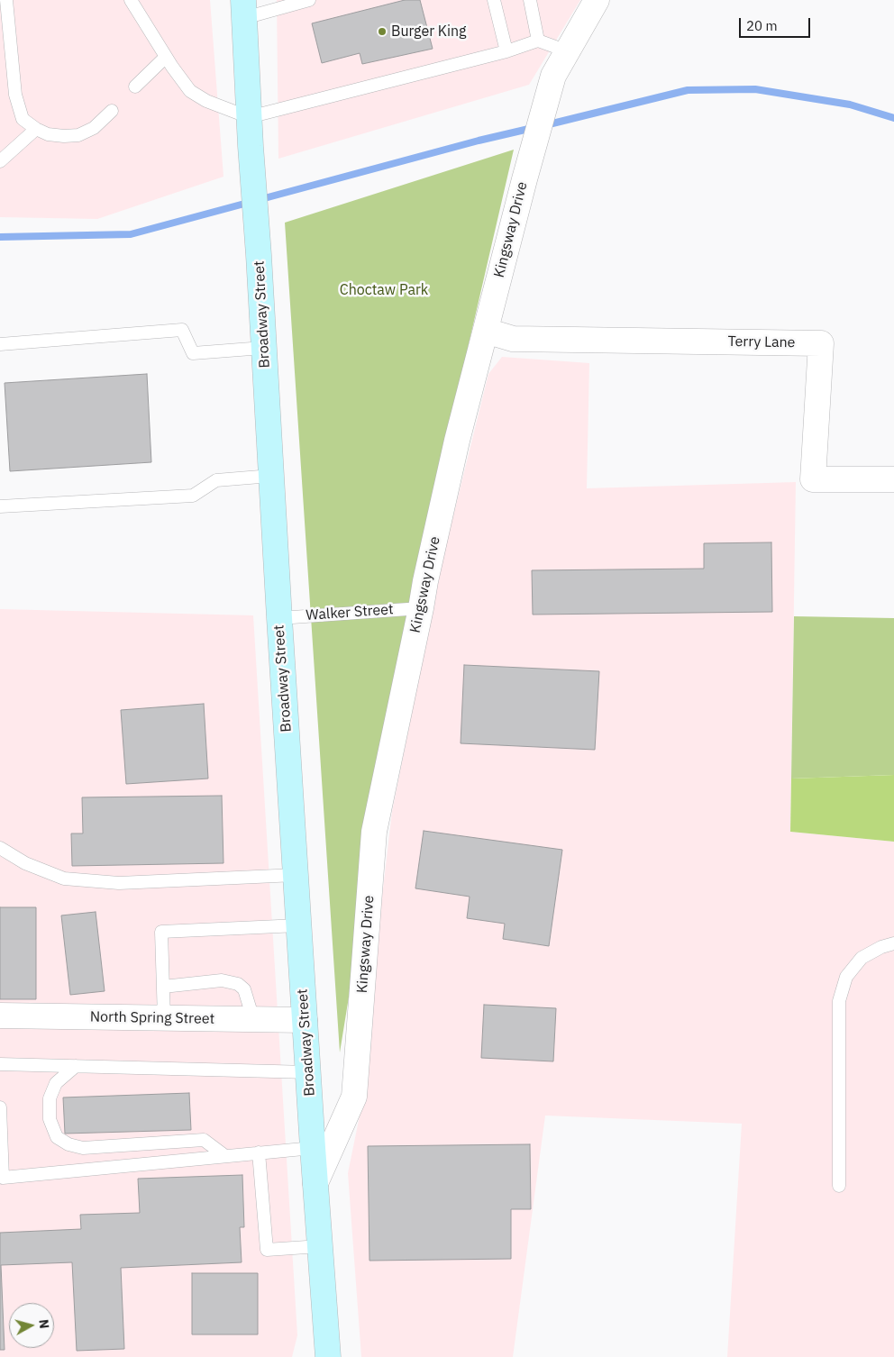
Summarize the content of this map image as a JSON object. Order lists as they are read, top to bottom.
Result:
{
  "streets": {
    "main road": ["Broadway Street"],
    "street": ["Kingsway Drive", "Terry Lane", "North Spring Street"],
    "lane": ["Walker Street"]
  },
  "crossings": [
    ["Kingsway Drive", "Broadway Street"],
    ["Kingsway Drive", "Terry Lane"],
    ["Kingsway Drive", "Walker Street"],
    ["Broadway Street", "Walker Street"],
    ["Broadway Street", "North Spring Street"]
  ],
  "parks": ["Choctaw Park"],
  "places": ["Burger King"],
  "scale_bar": "20 m",
  "north": "right"
}
